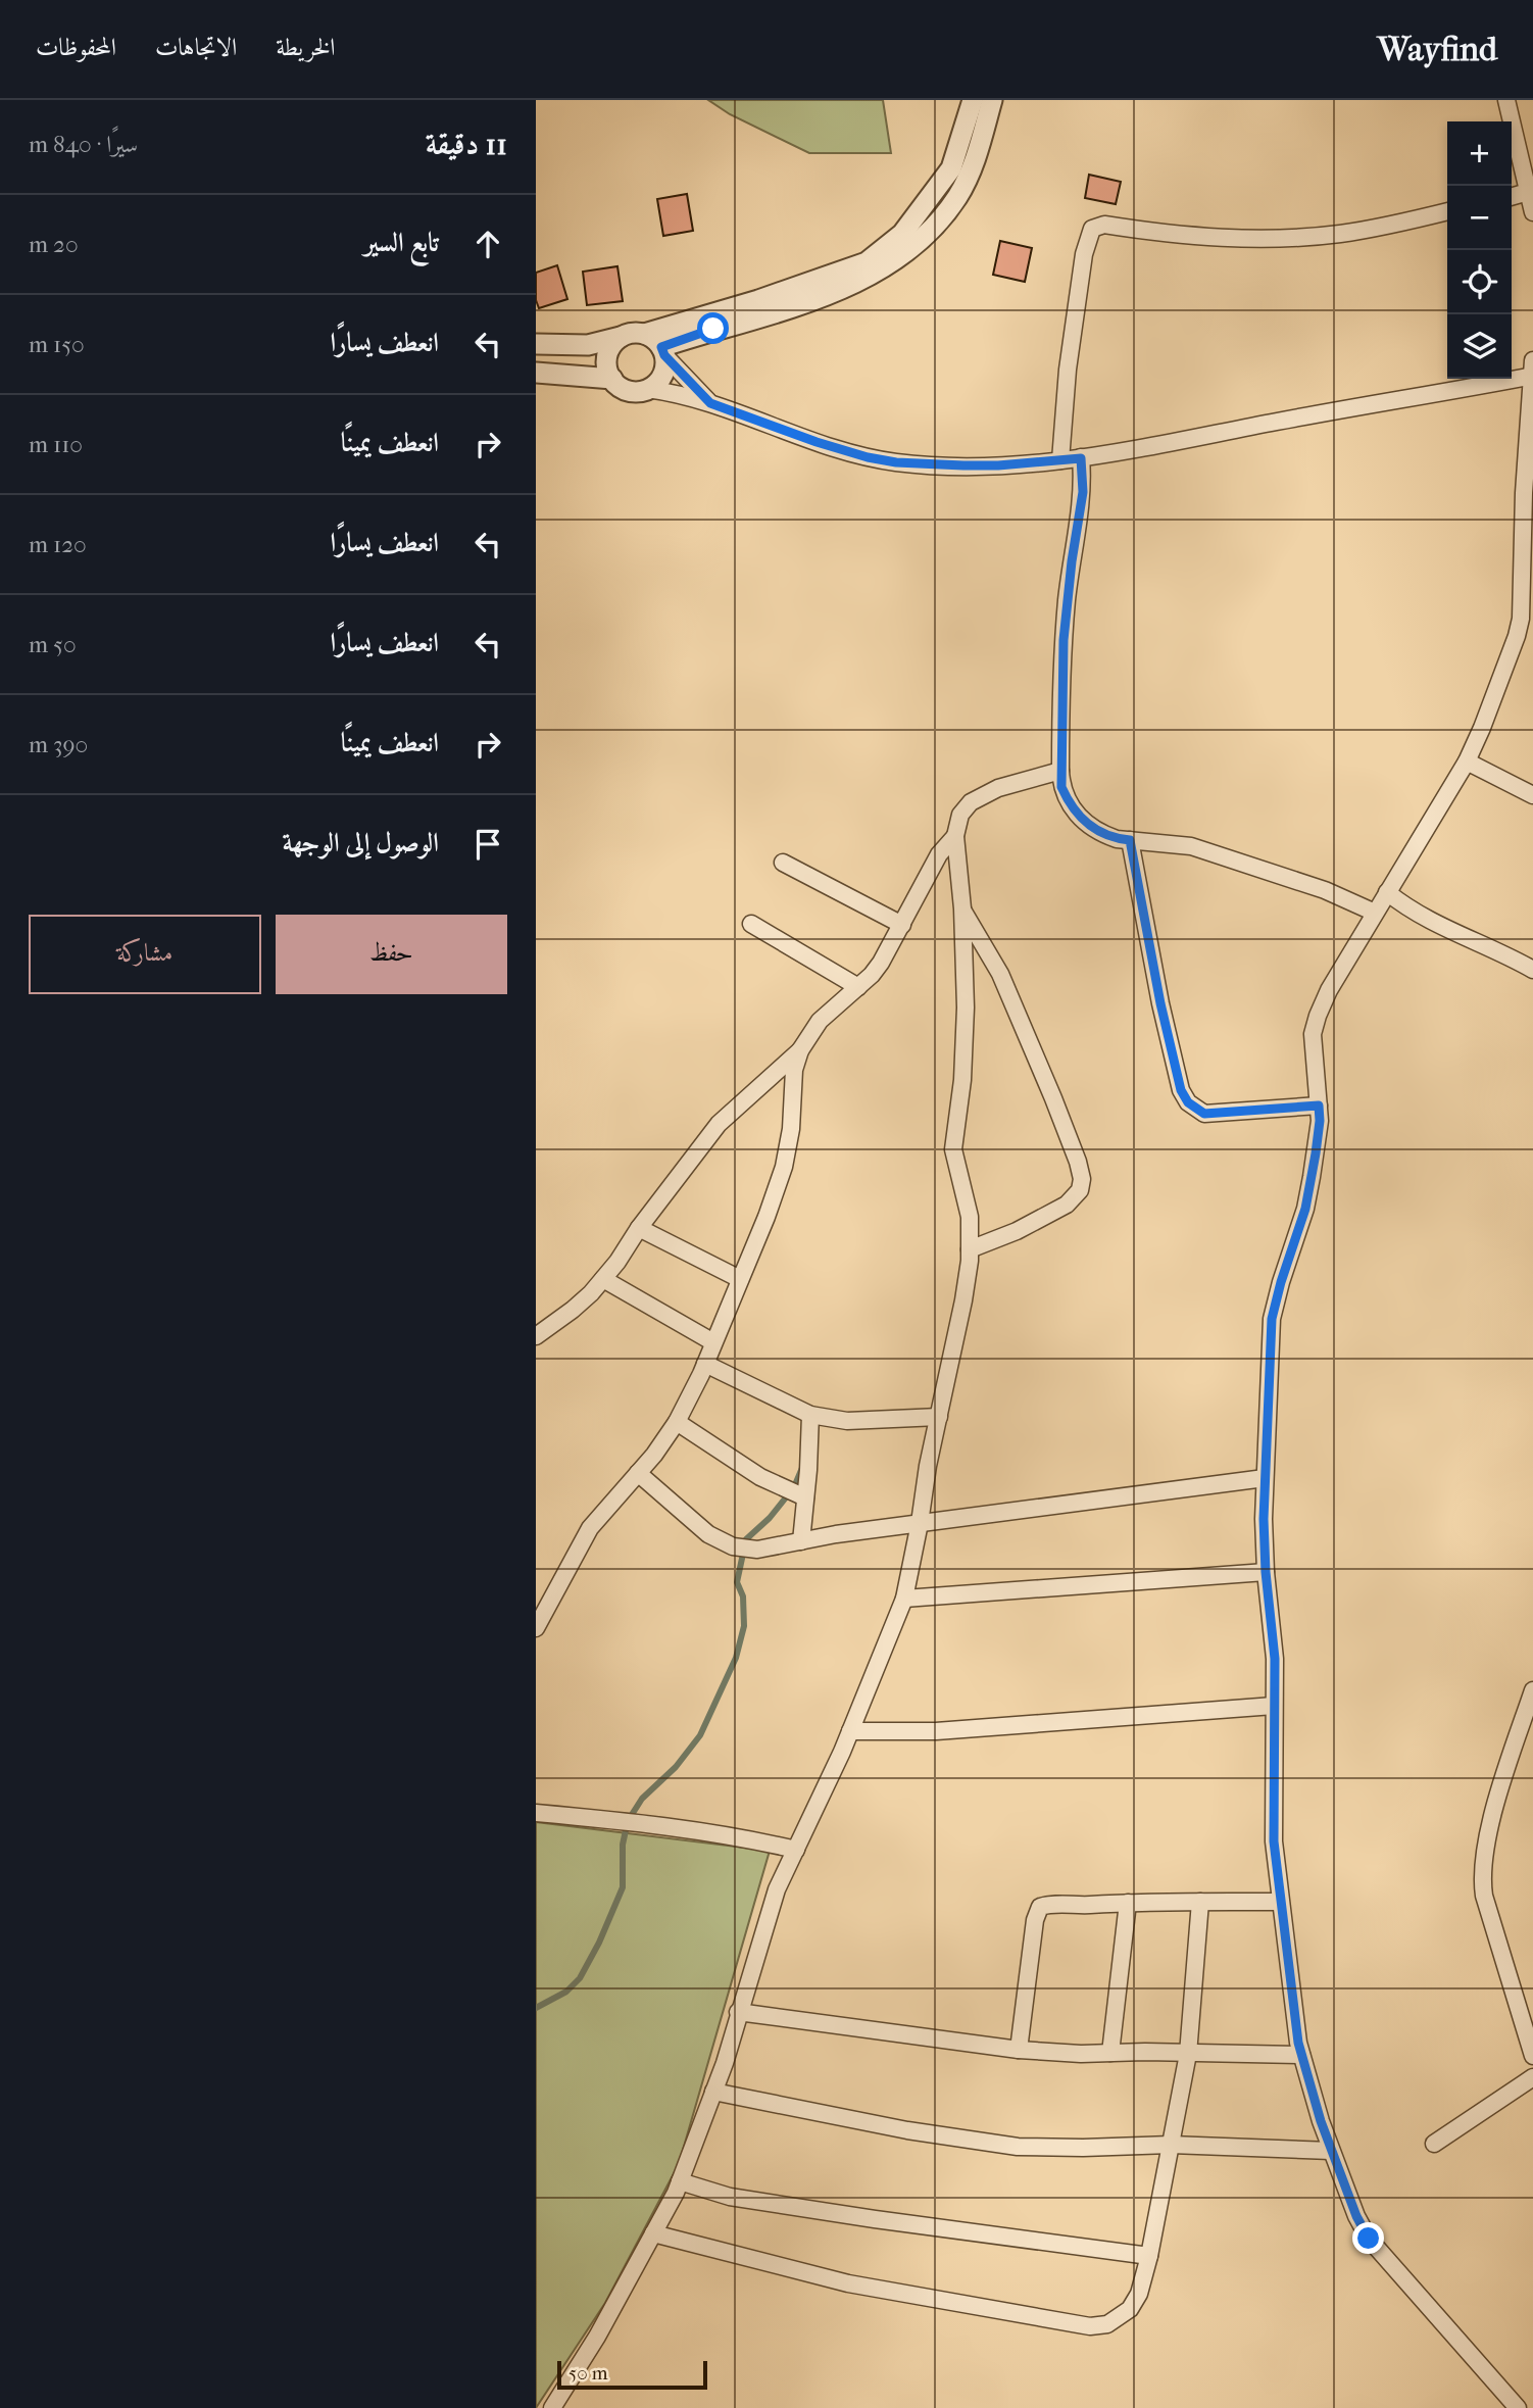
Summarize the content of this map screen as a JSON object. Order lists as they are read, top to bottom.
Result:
{
  "scale_bar": "50 m",
  "page": {
    "header": "Wayfind",
    "nav": ["الخريطة", "الاتجاهات", "المحفوظات"],
    "heading": ["11 دقيقة", "سيرًا · 840 m"],
    "map_buttons": ["+", "−"],
    "list": [
      ["تابع السير", "20 m"],
      ["انعطف يسارًا", "150 m"],
      ["انعطف يمينًا", "110 m"],
      ["انعطف يسارًا", "120 m"],
      ["انعطف يسارًا", "50 m"],
      ["انعطف يمينًا", "390 m"],
      "الوصول إلى الوجهة"
    ],
    "buttons": ["حفظ", "مشاركة"],
    "scale": "50 m"
  }
}
